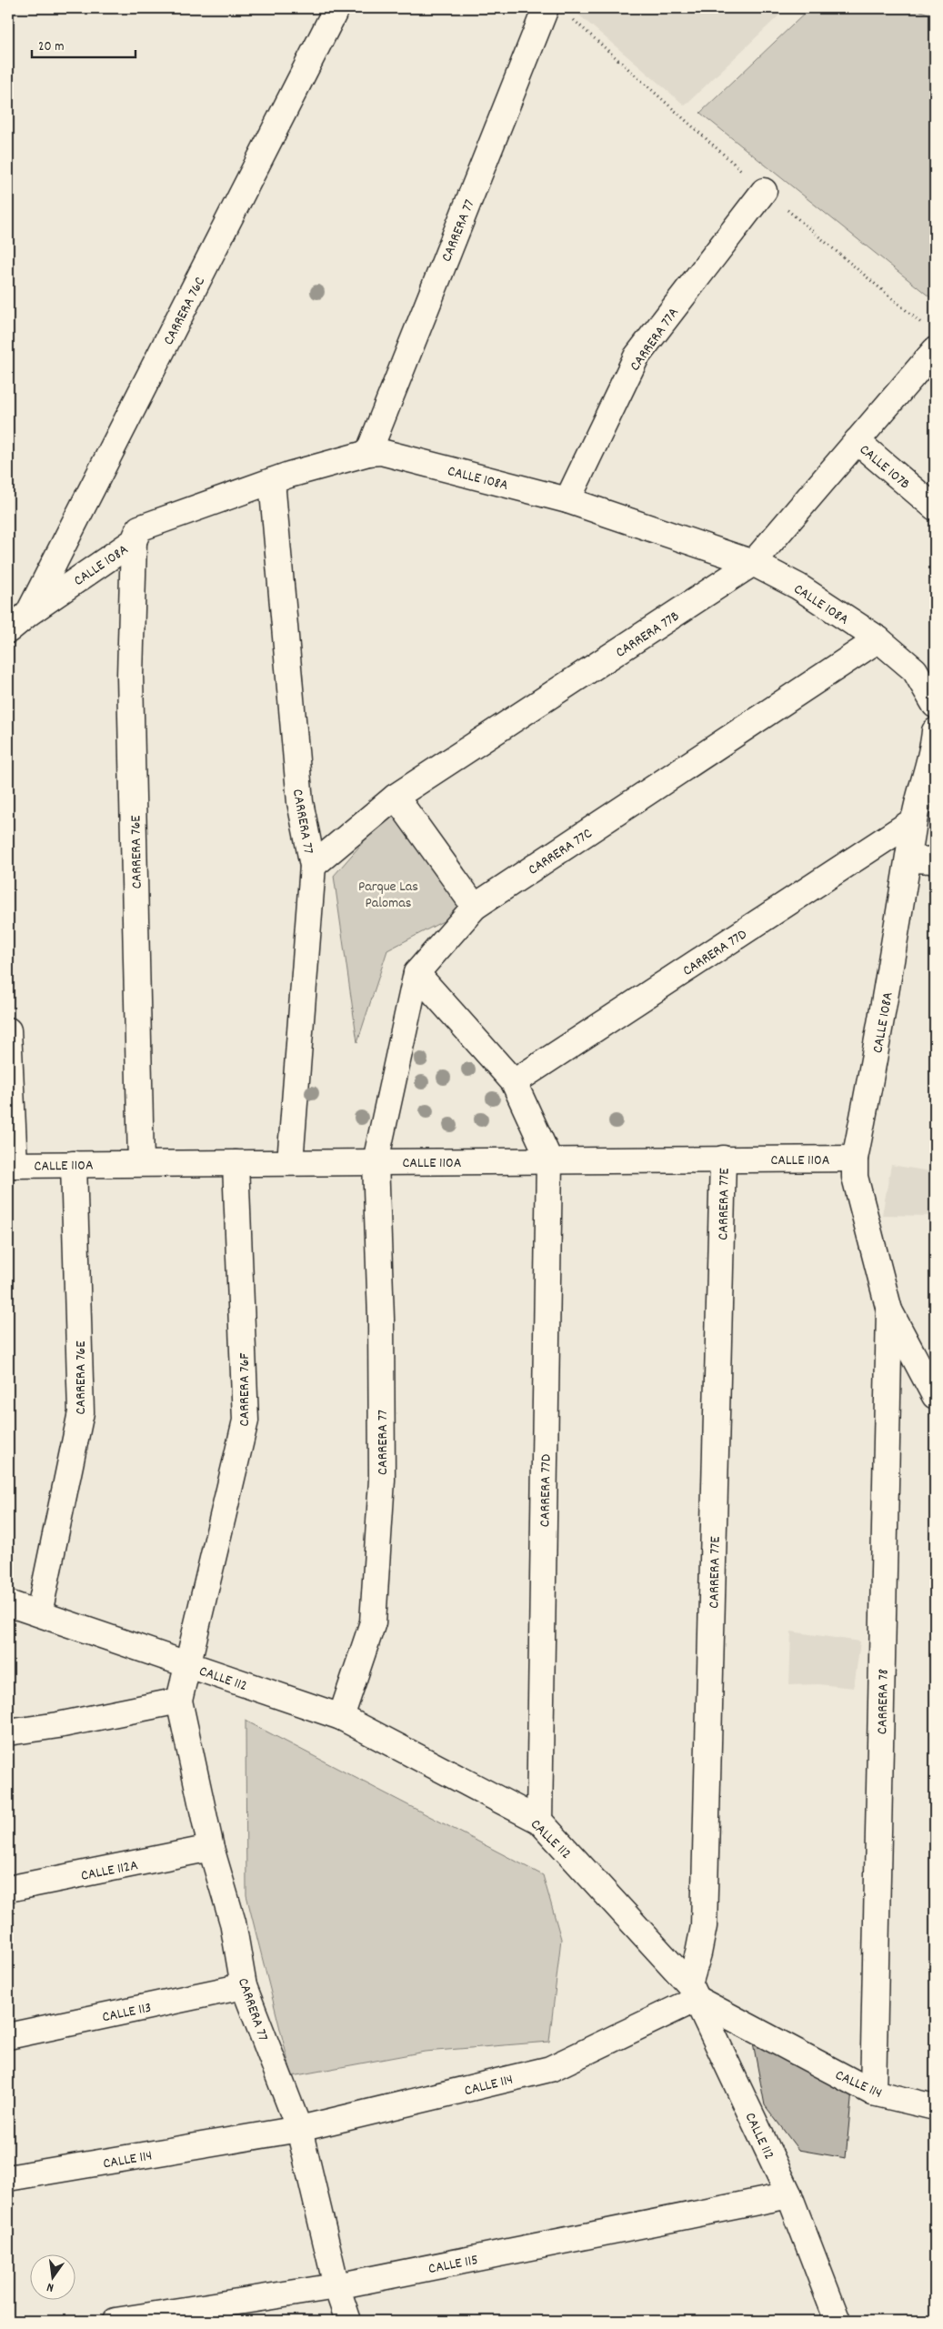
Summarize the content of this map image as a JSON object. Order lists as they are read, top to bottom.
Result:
{
  "streets": {
    "street": [
      "CARRERA 77",
      "CARRERA 76C",
      "CARRERA 77A",
      "CALLE 107B",
      "CALLE 108A",
      "CARRERA 77B",
      "CARRERA 77C",
      "CARRERA 76E",
      "CARRERA 77D",
      "CALLE 110A",
      "CARRERA 77E",
      "CARRERA 76F",
      "CALLE 112",
      "CARRERA 78",
      "CALLE 112A",
      "CALLE 113",
      "CALLE 114",
      "CALLE 115"
    ]
  },
  "crossings": [
    ["CARRERA 77", "CALLE 108A"],
    ["CARRERA 77", "CARRERA 77B"],
    ["CARRERA 77", "CARRERA 77C"],
    ["CARRERA 77", "CALLE 110A"],
    ["CARRERA 77", "CARRERA 76F"],
    ["CARRERA 77", "CALLE 112"],
    ["CARRERA 77", "CALLE 112A"],
    ["CARRERA 77", "CALLE 113"],
    ["CARRERA 77", "CALLE 114"],
    ["CARRERA 77", "CALLE 115"],
    ["CARRERA 76C", "CALLE 108A"],
    ["CARRERA 77A", "CALLE 108A"],
    ["CALLE 107B", "CARRERA 77B"],
    ["CALLE 108A", "CARRERA 77B"],
    ["CALLE 108A", "CARRERA 77C"],
    ["CALLE 108A", "CARRERA 76E"],
    ["CALLE 108A", "CARRERA 77D"],
    ["CALLE 108A", "CALLE 110A"],
    ["CALLE 108A", "CARRERA 78"],
    ["CARRERA 77C", "CALLE 110A"],
    ["CARRERA 76E", "CALLE 110A"],
    ["CARRERA 76E", "CALLE 112"],
    ["CARRERA 77D", "CALLE 110A"],
    ["CARRERA 77D", "CALLE 112"],
    ["CALLE 110A", "CARRERA 77E"],
    ["CALLE 110A", "CARRERA 76F"],
    ["CARRERA 77E", "CALLE 112"],
    ["CARRERA 77E", "CALLE 114"],
    ["CARRERA 76F", "CALLE 112"],
    ["CALLE 112", "CALLE 114"],
    ["CALLE 112", "CALLE 115"],
    ["CARRERA 78", "CALLE 114"]
  ],
  "parks": ["Parque Las Palomas"],
  "scale_bar": "20 m",
  "north": "bottom"
}
